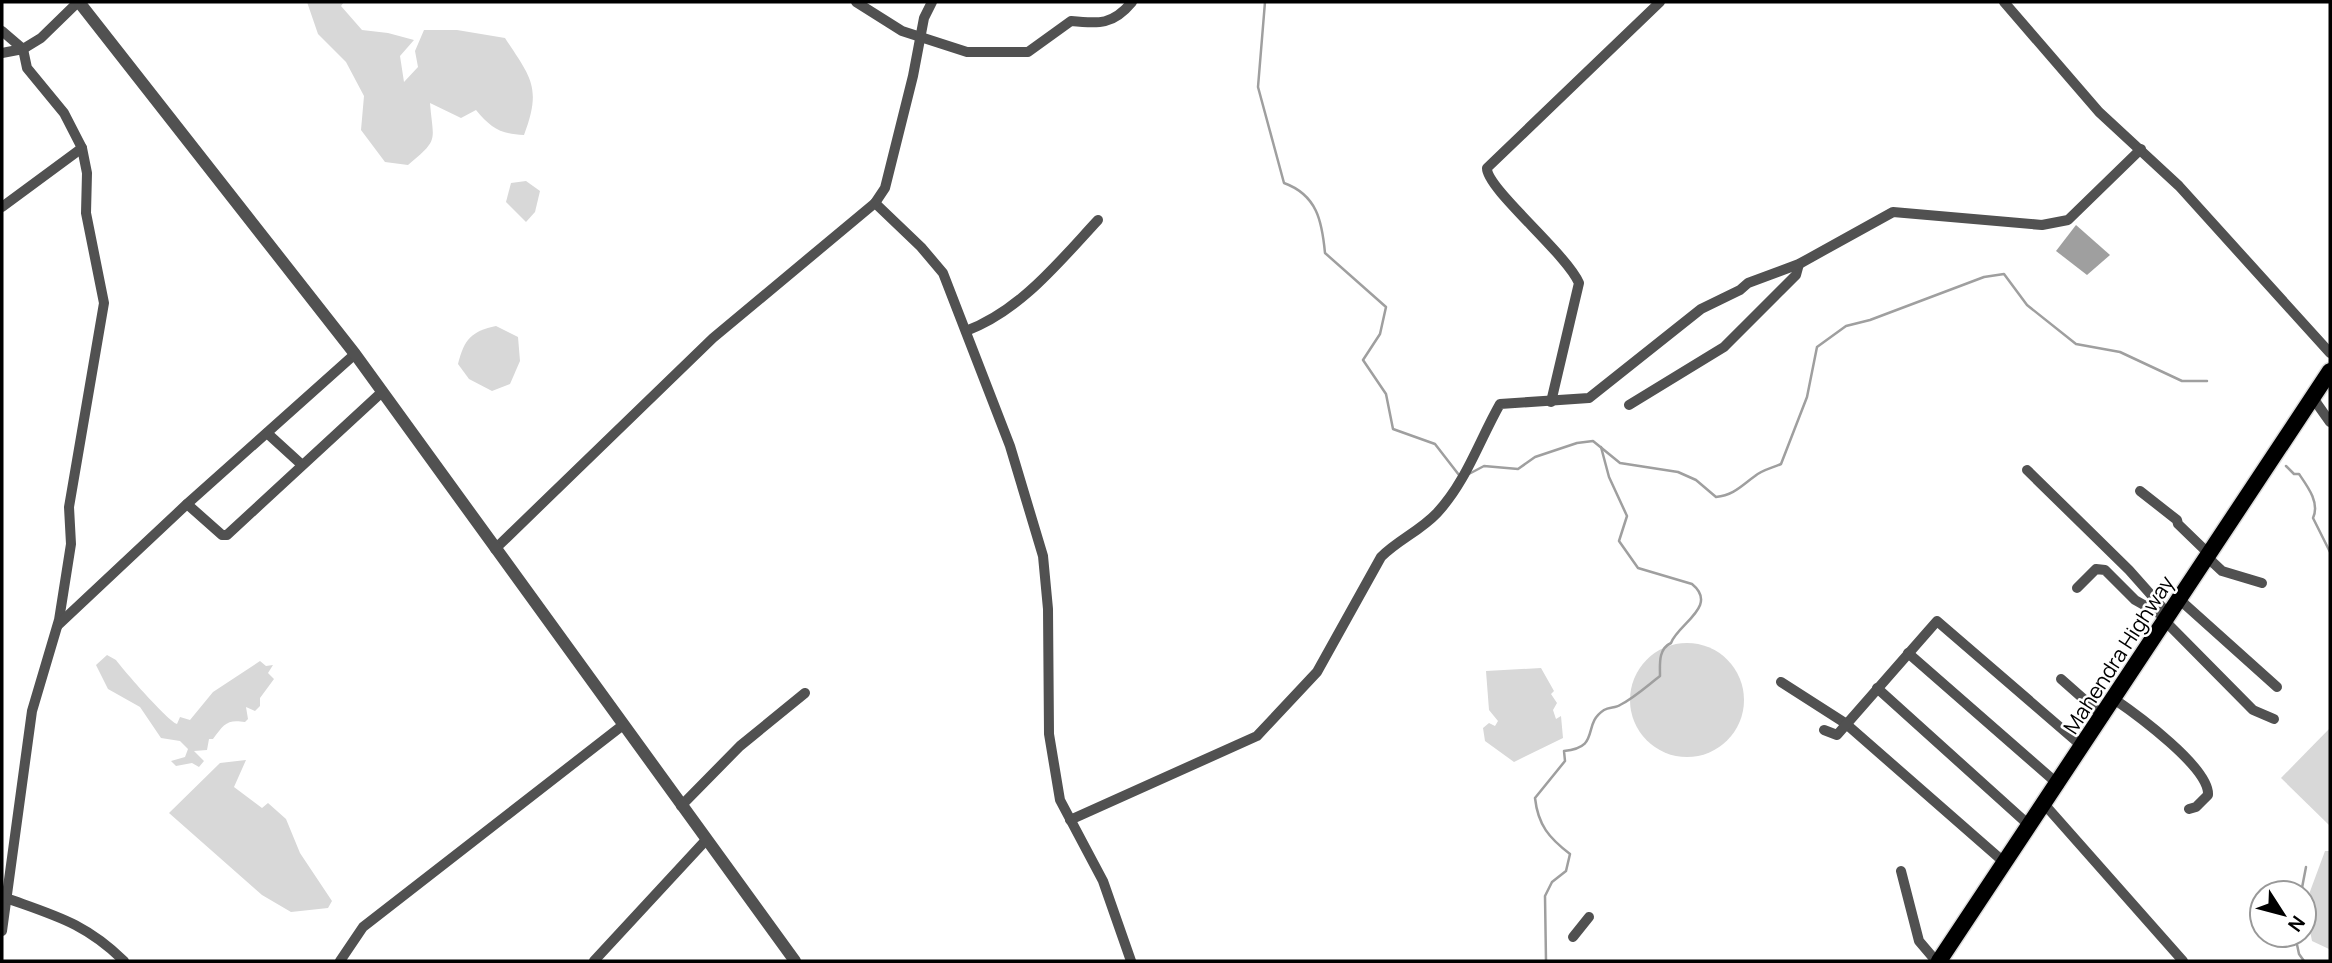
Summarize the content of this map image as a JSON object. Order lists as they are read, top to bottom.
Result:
{
  "streets": {
    "highway": ["Mahendra Highway"]
  },
  "north": "bottom right"
}
